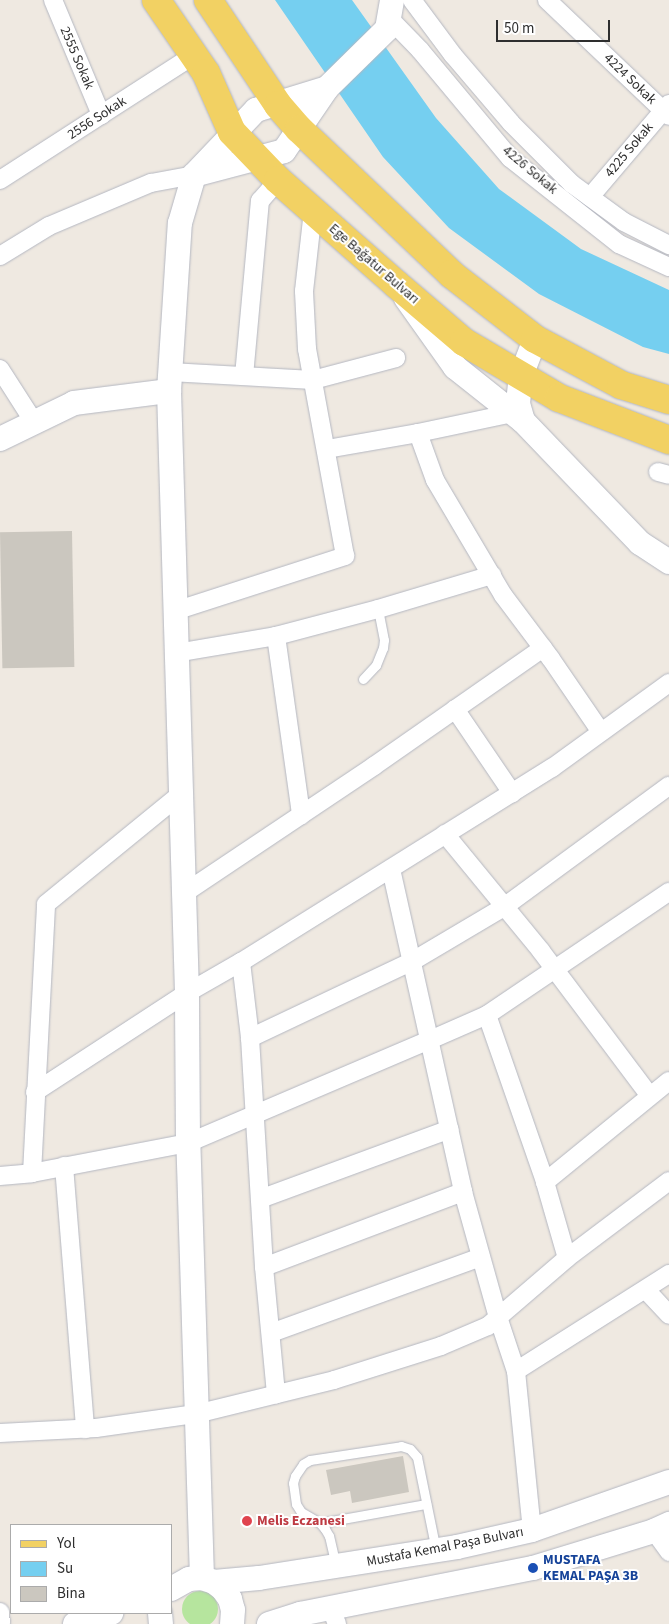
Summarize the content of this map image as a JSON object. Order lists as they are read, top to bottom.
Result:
{
  "streets": {
    "main road": ["Ege Bağatur Bulvarı", "Mustafa Kemal Paşa Bulvarı"],
    "street": [
      "2555 Sokak",
      "4224 Sokak",
      "2556 Sokak",
      "4225 Sokak",
      "4226 Sokak"
    ]
  },
  "crossings": [
    ["2555 Sokak", "2556 Sokak"],
    ["4224 Sokak", "4225 Sokak"],
    ["2556 Sokak", "Ege Bağatur Bulvarı"]
  ],
  "places": ["Melis Eczanesi", "MUSTAFA KEMAL PAŞA 3B"],
  "legend": ["Yol", "Su", "Bina"],
  "scale_bar": "50 m"
}
